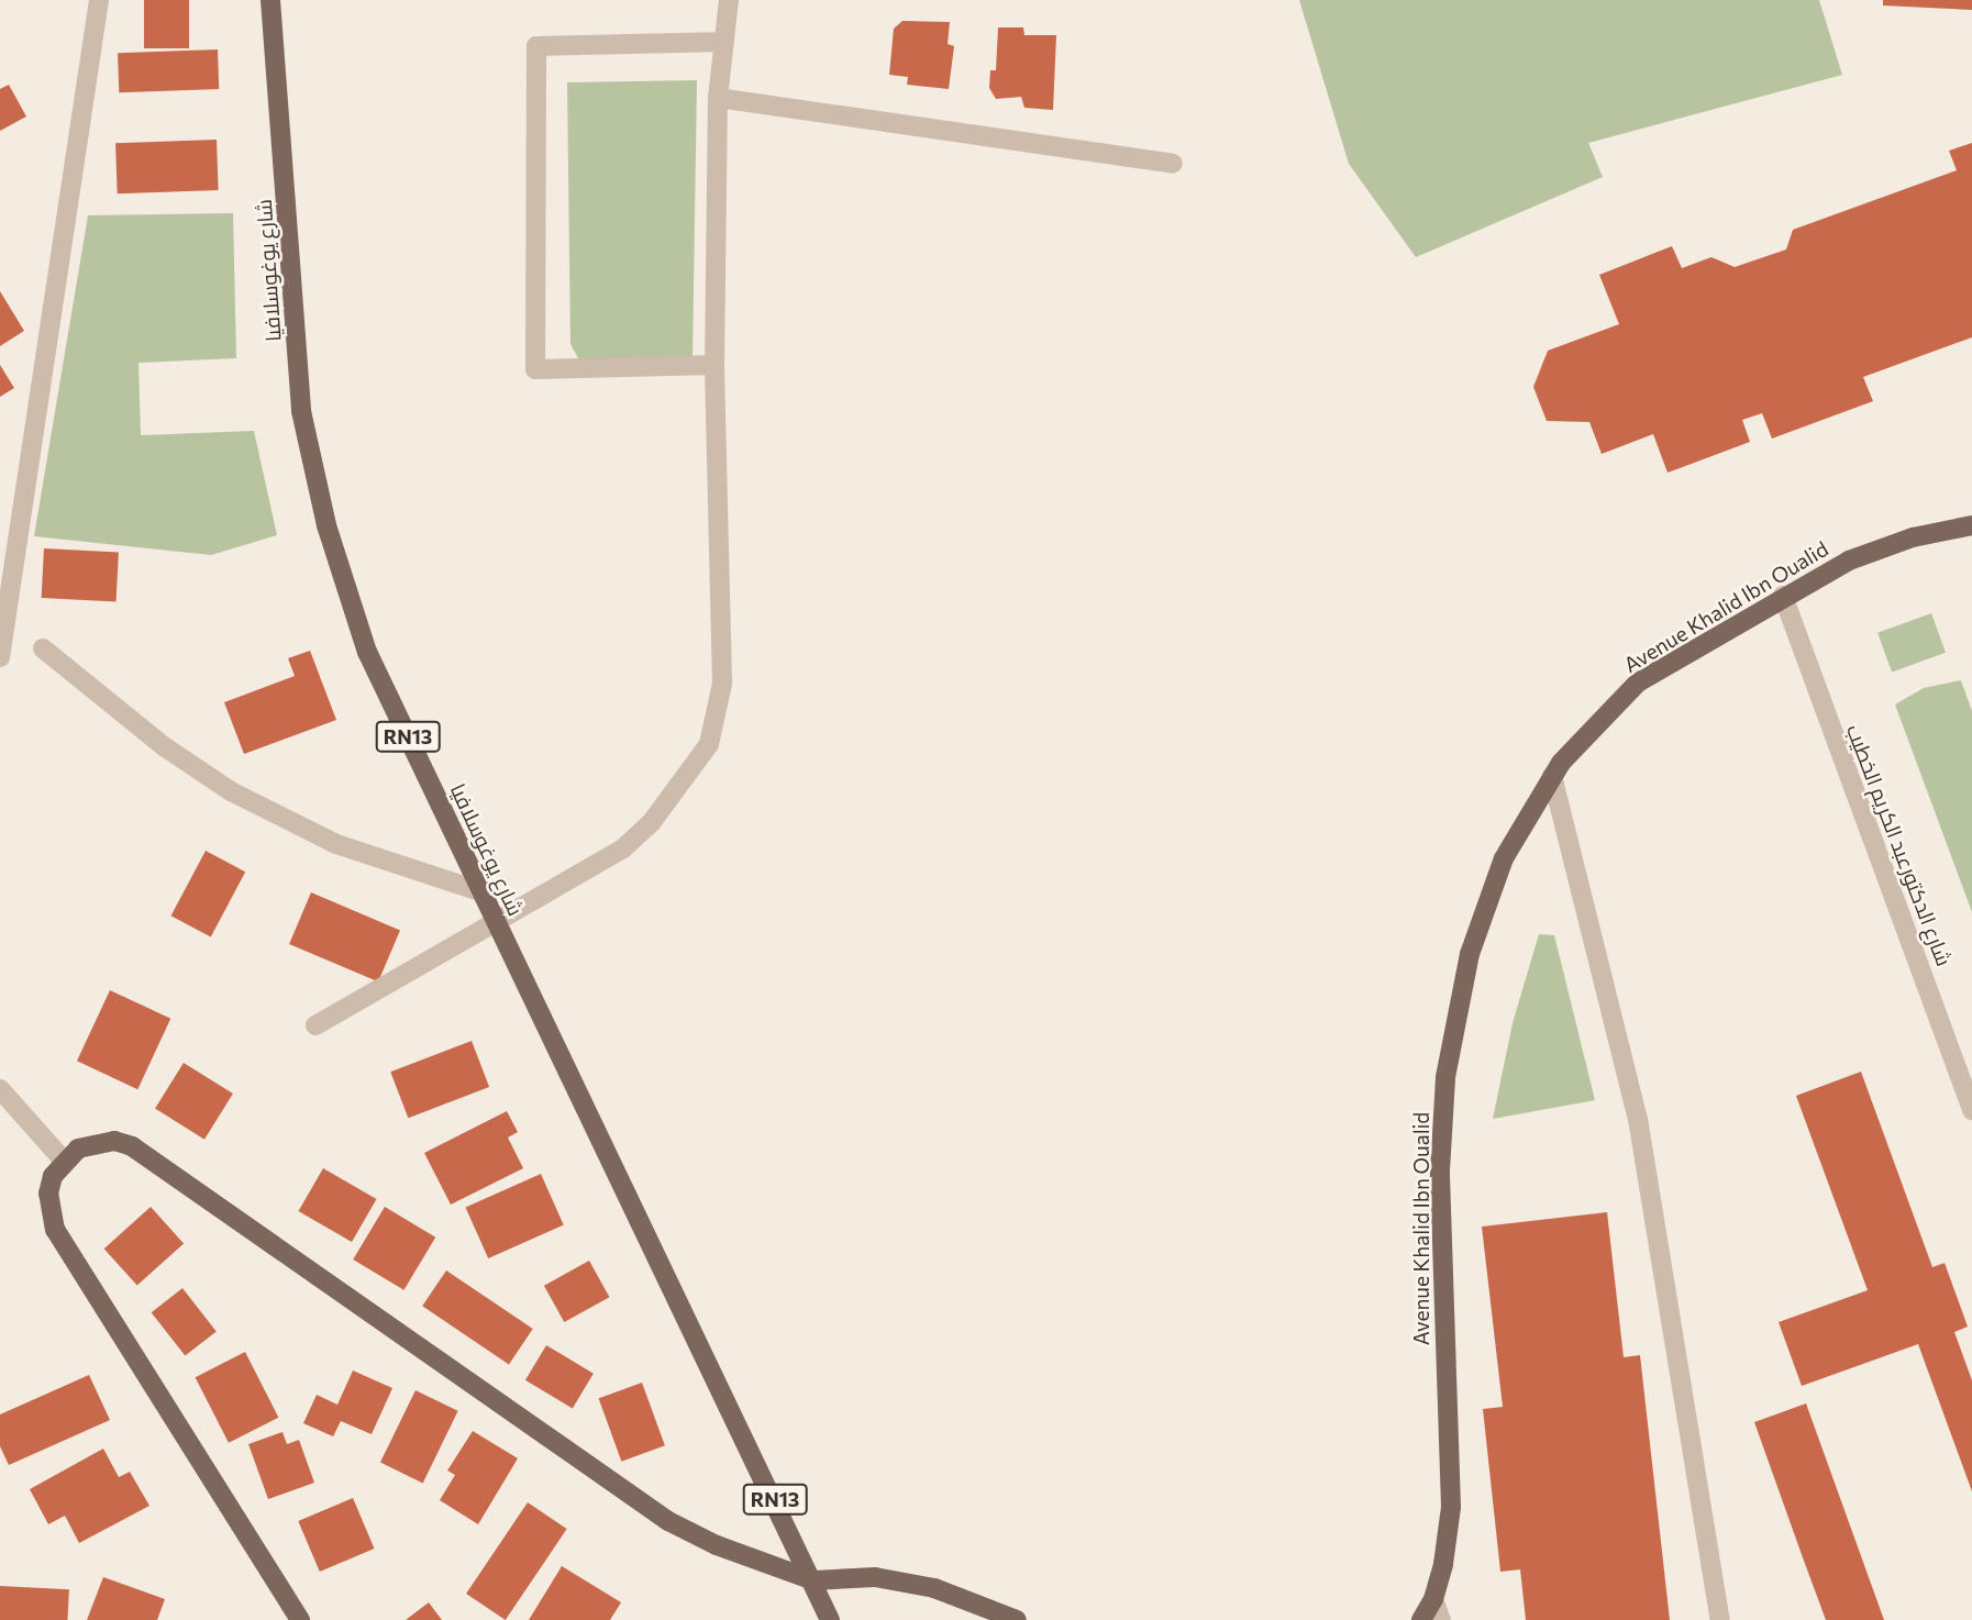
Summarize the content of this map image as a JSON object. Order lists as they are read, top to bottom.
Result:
{
  "streets": {
    "main road": ["شارع يوغوسلافيا", "Avenue Khalid Ibn Oualid", "RN13"],
    "street": ["شارع الدكتورعبد الكريم الخطيب"]
  },
  "crossings": [
    ["شارع يوغوسلافيا", "RN13"],
    ["Avenue Khalid Ibn Oualid", "شارع الدكتورعبد الكريم الخطيب"]
  ]
}
